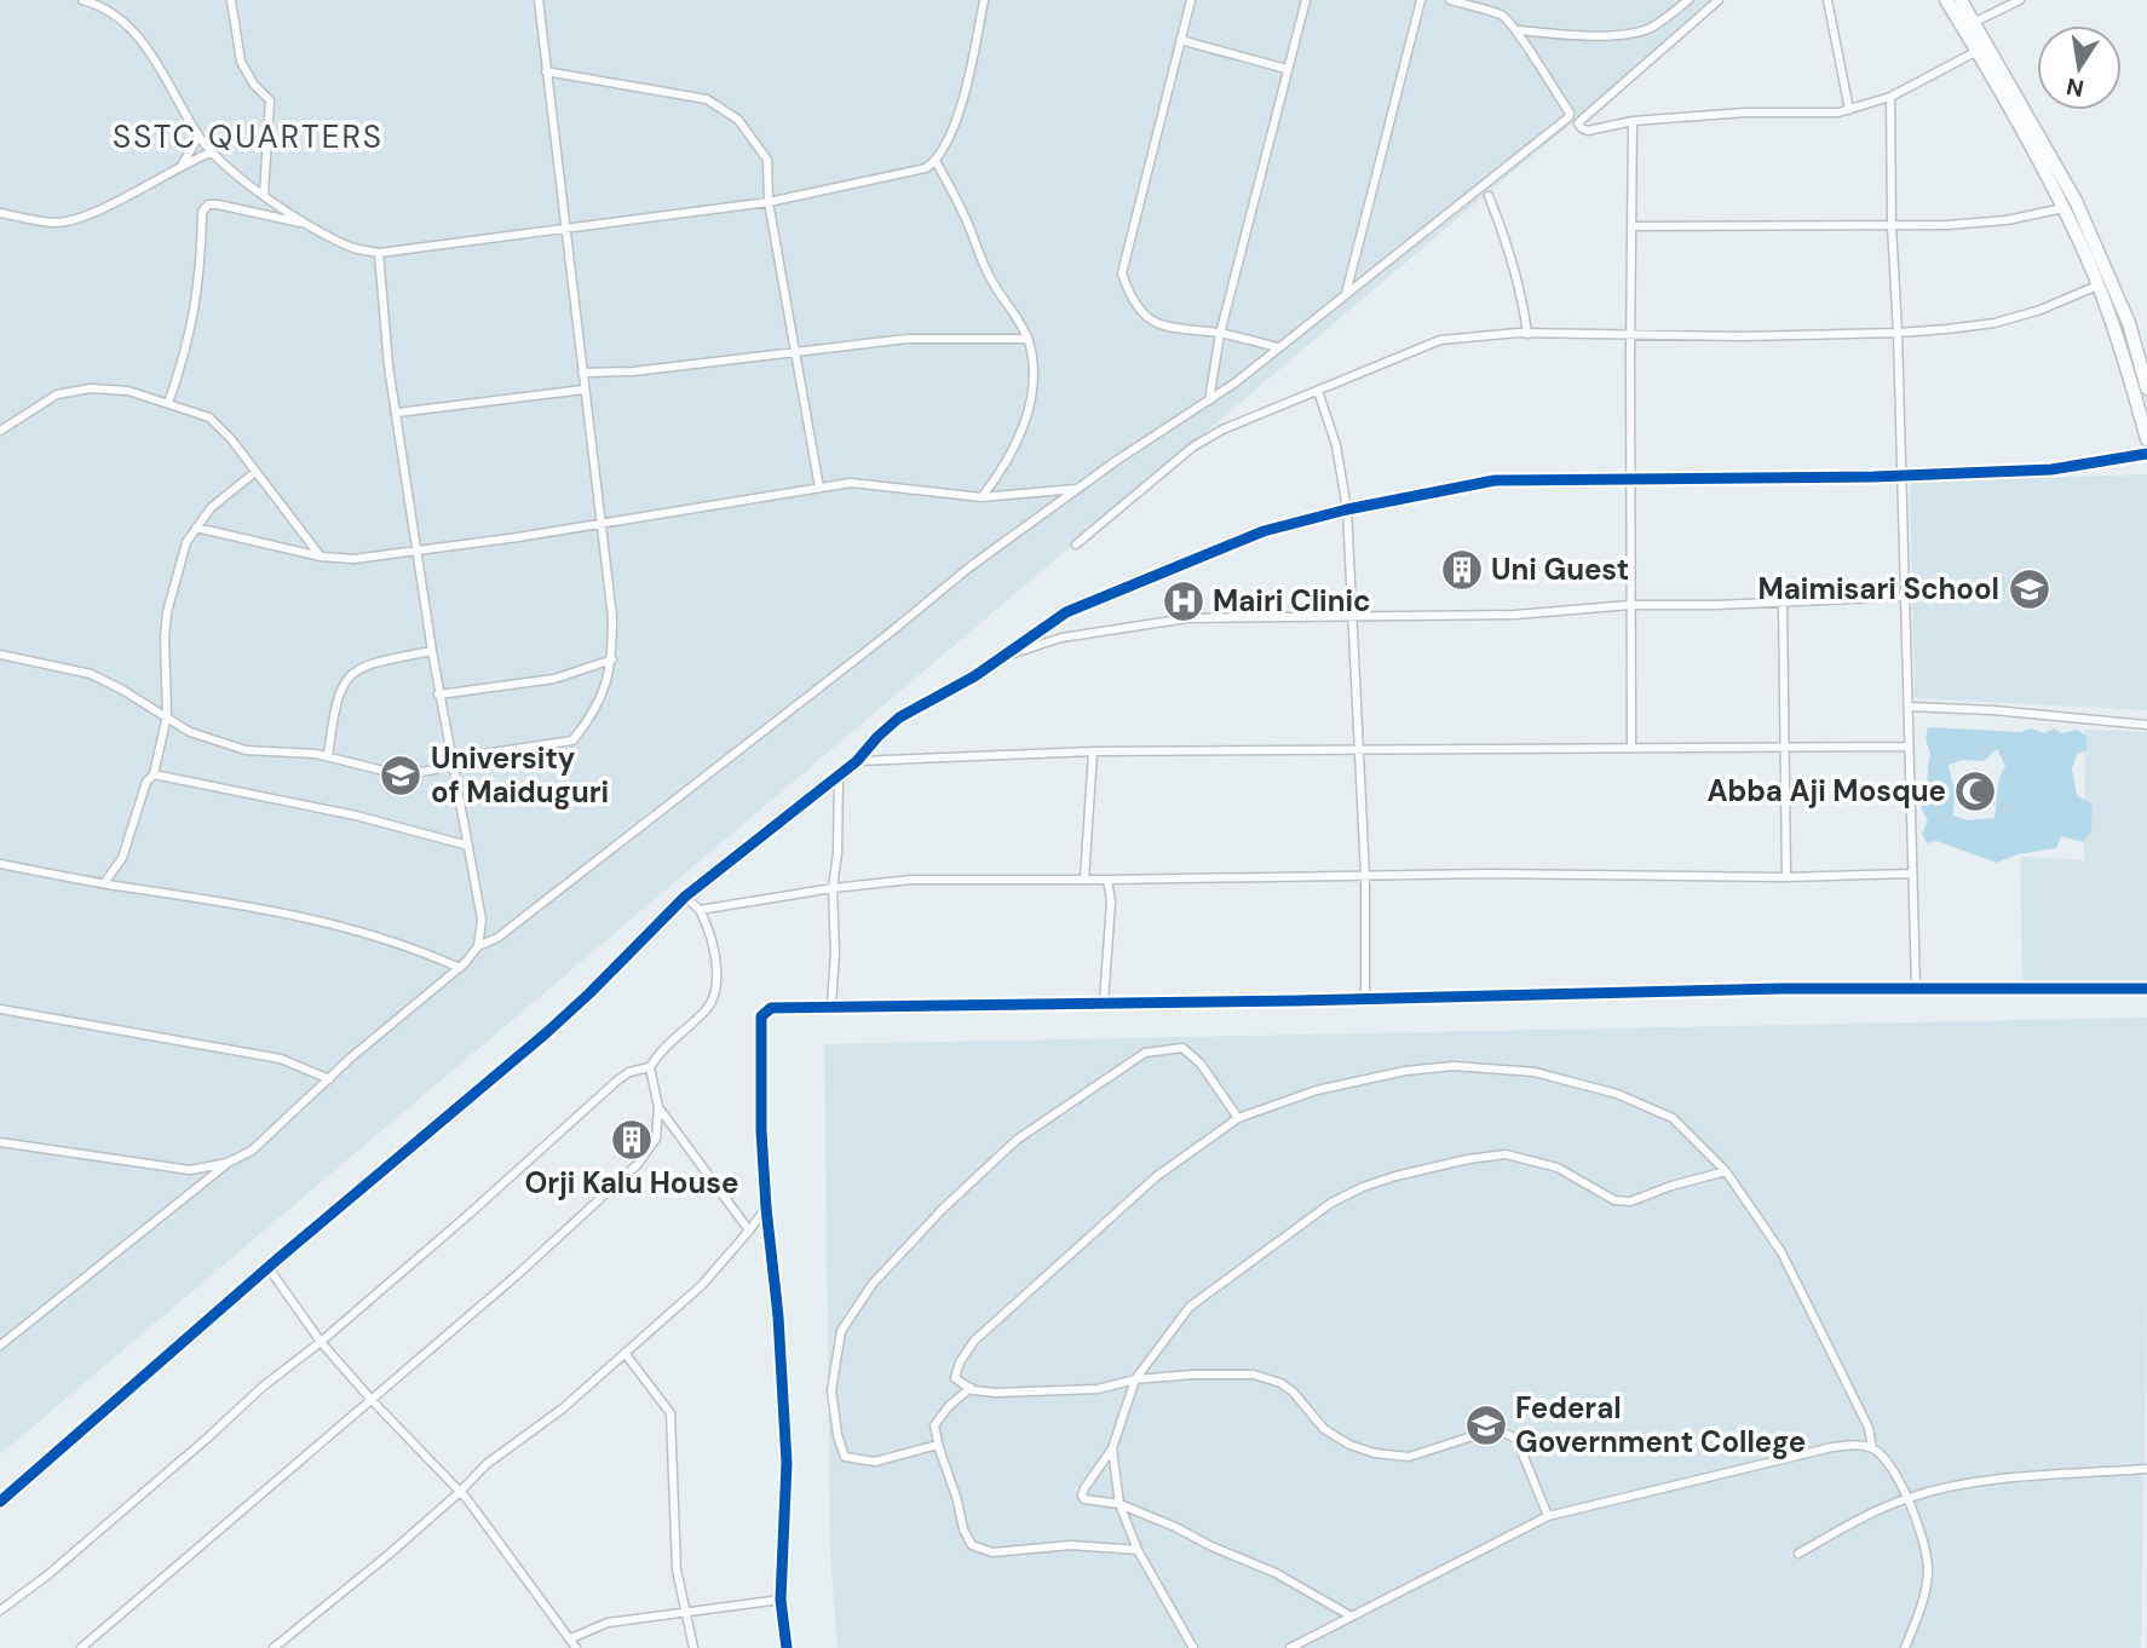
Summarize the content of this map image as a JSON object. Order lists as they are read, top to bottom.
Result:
{
  "districts": ["SSTC QUARTERS"],
  "places": {
    "building": ["Uni Guest", "Orji Kalu House"],
    "school or university": ["Maimisari School", "University of Maiduguri", "Federal Government College"],
    "hospital": ["Mairi Clinic"],
    "mosque": ["Abba Aji Mosque"]
  },
  "north": "bottom"
}
